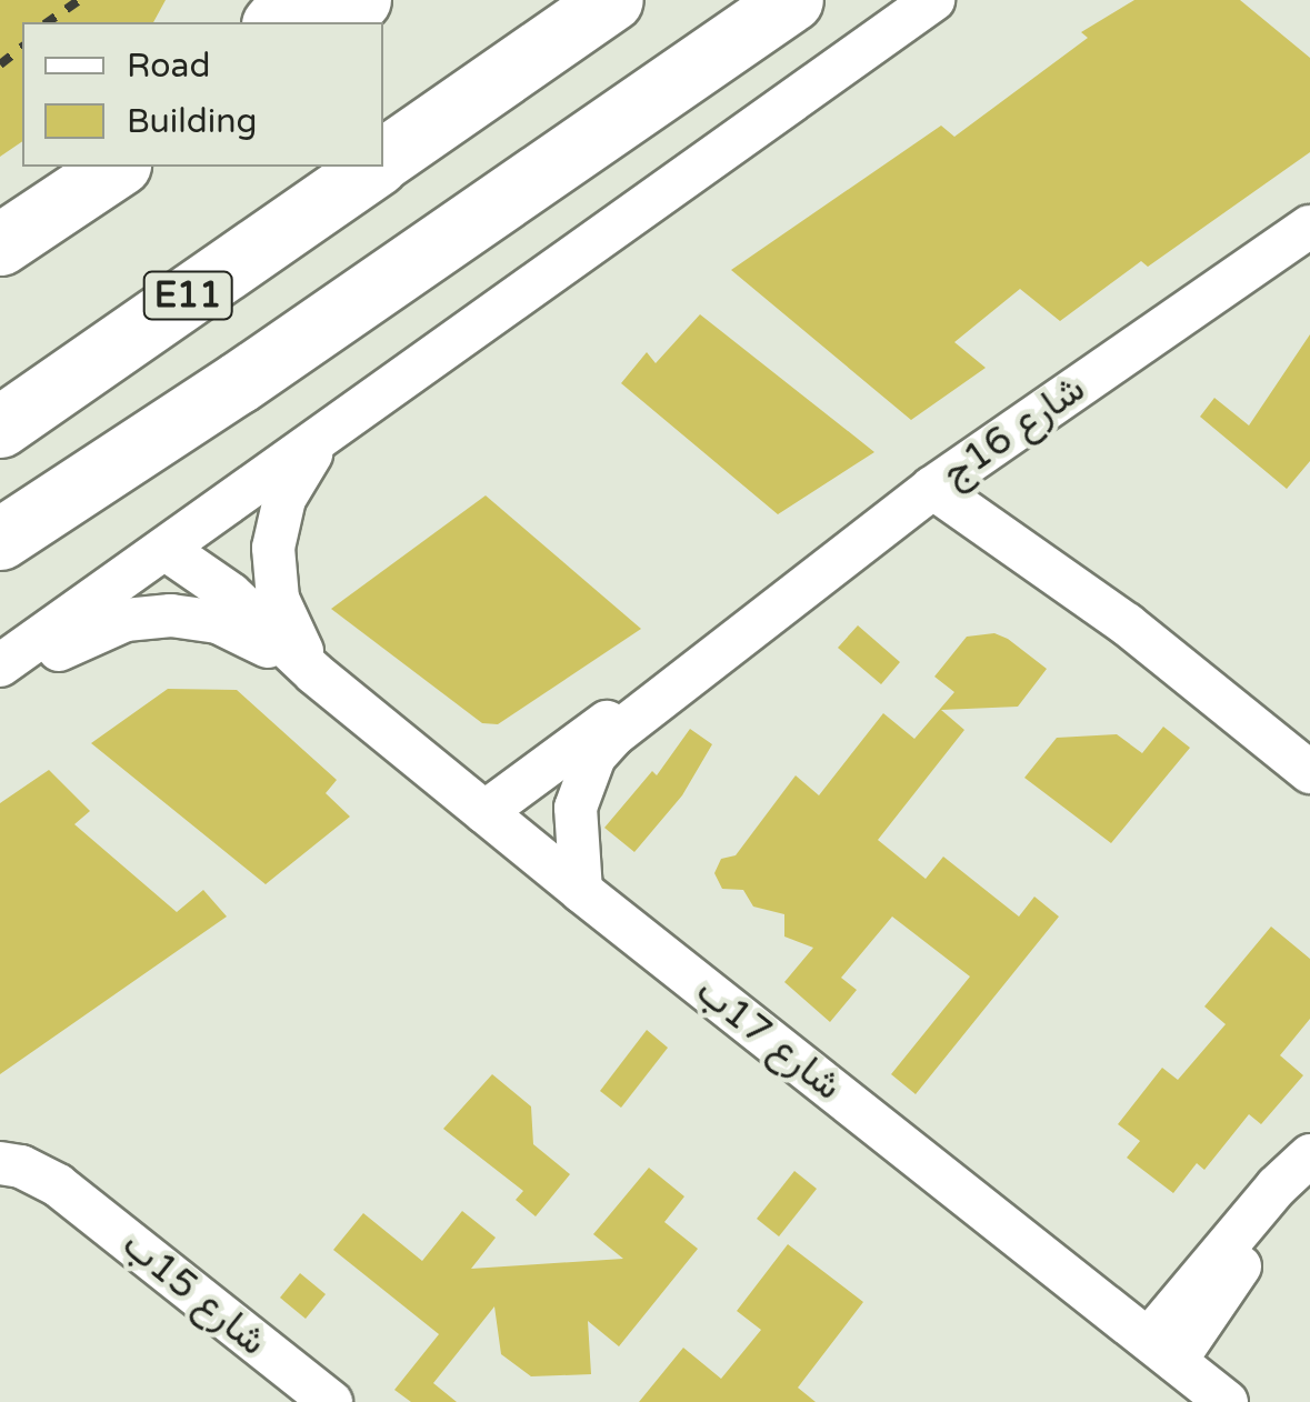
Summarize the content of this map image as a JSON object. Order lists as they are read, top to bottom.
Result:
{
  "streets": {
    "highway": ["E11"],
    "street": ["شارع 16ج", "شارع 17ب", "شارع 15ب"]
  },
  "crossings": [
    ["شارع 16ج", "شارع 17ب"]
  ],
  "legend": ["Road", "Building"]
}
